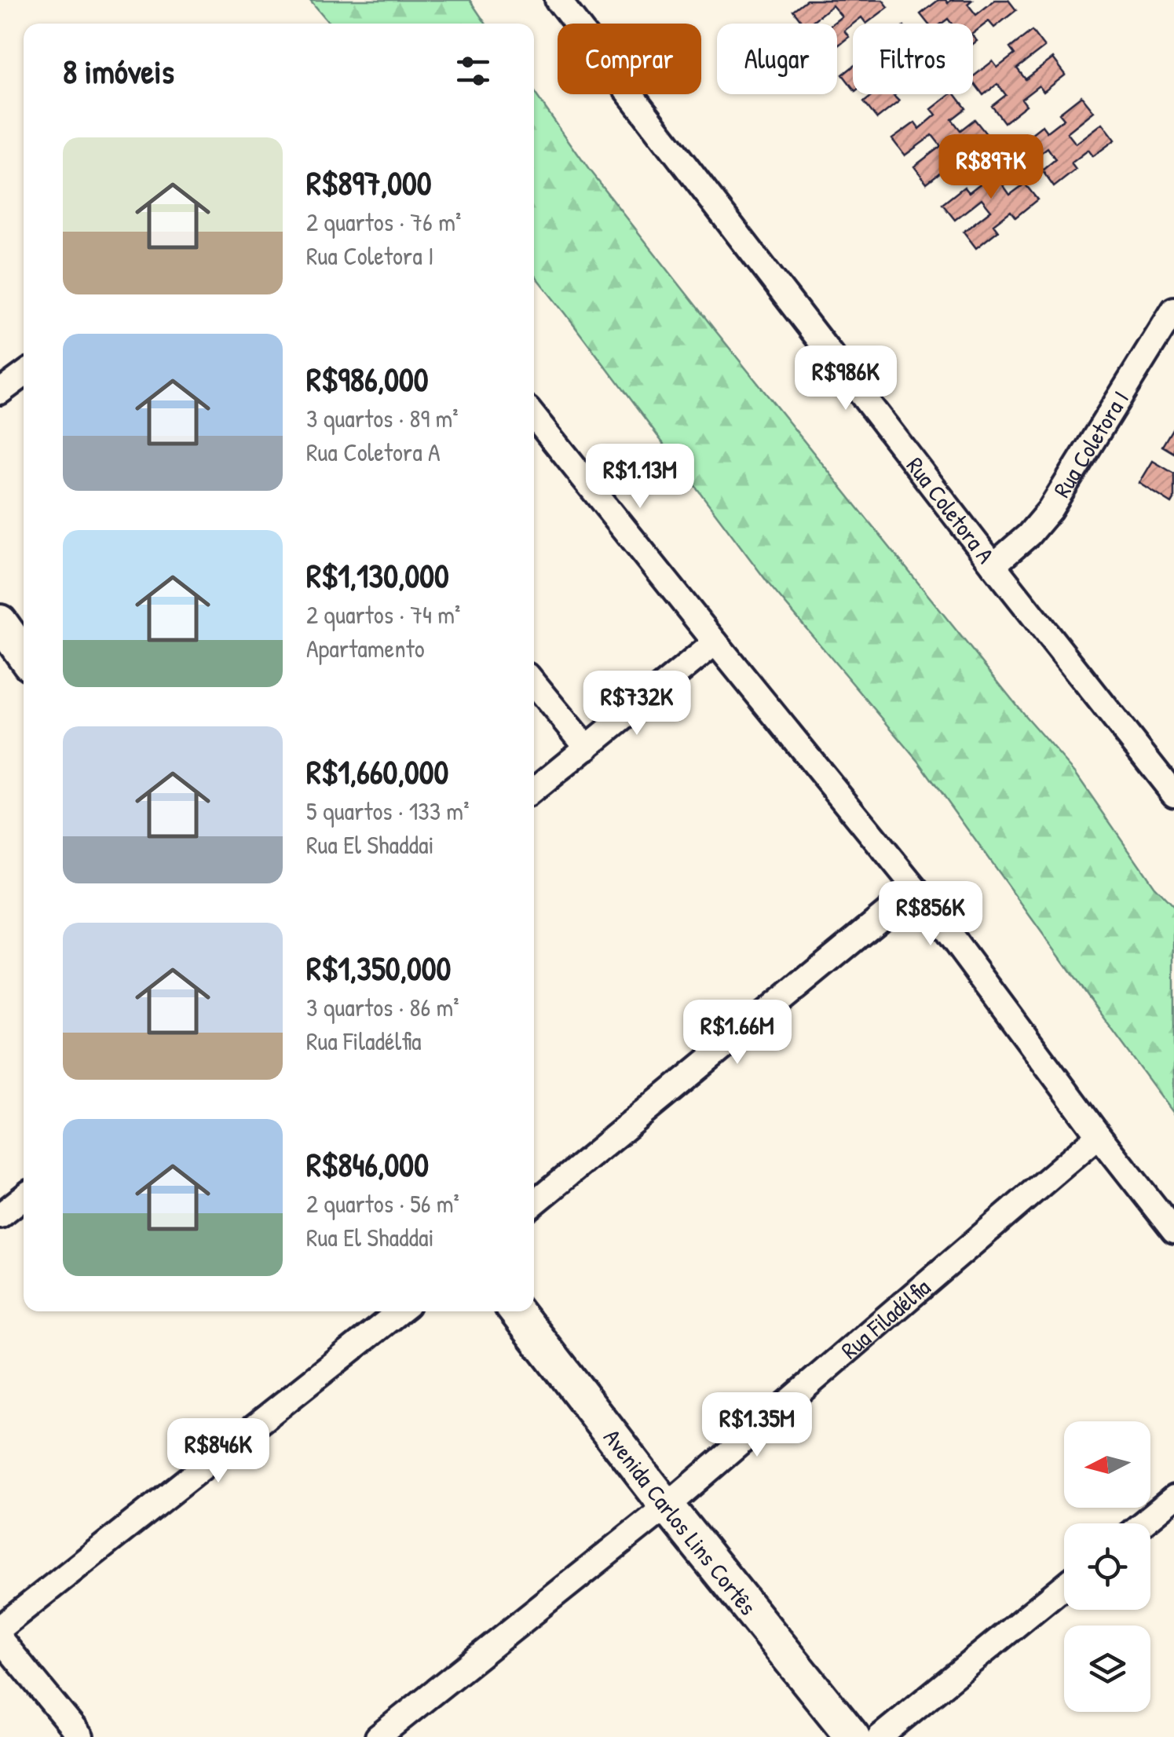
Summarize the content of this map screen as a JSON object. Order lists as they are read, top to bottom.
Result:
{
  "streets": {
    "street": [
      "Rua Coletora I",
      "Rua Coletora A",
      "Rua Filadélfia",
      "Avenida Carlos Lins Cortês"
    ]
  },
  "crossings": [
    ["Rua Coletora I", "Rua Coletora A"],
    ["Rua Filadélfia", "Avenida Carlos Lins Cortês"]
  ],
  "north": "left",
  "page": {
    "chip": ["Comprar", "Alugar", "Filtros"],
    "heading": "8 imóveis",
    "list": [
      {
        "name": "R$897,000",
        "note": "2 quartos · 76 m² · Rua Coletora I"
      },
      {
        "name": "R$986,000",
        "note": "3 quartos · 89 m² · Rua Coletora A"
      },
      {
        "name": "R$1,130,000",
        "note": "2 quartos · 74 m² · Apartamento"
      },
      {
        "name": "R$1,660,000",
        "note": "5 quartos · 133 m² · Rua El Shaddai"
      },
      {
        "name": "R$1,350,000",
        "note": "3 quartos · 86 m² · Rua Filadélfia"
      },
      {
        "name": "R$846,000",
        "note": "2 quartos · 56 m² · Rua El Shaddai"
      }
    ],
    "price": [
      "R$897K",
      "R$986K",
      "R$1.13M",
      "R$732K",
      "R$856K",
      "R$1.66M",
      "R$1.35M",
      "R$846K"
    ]
  }
}
